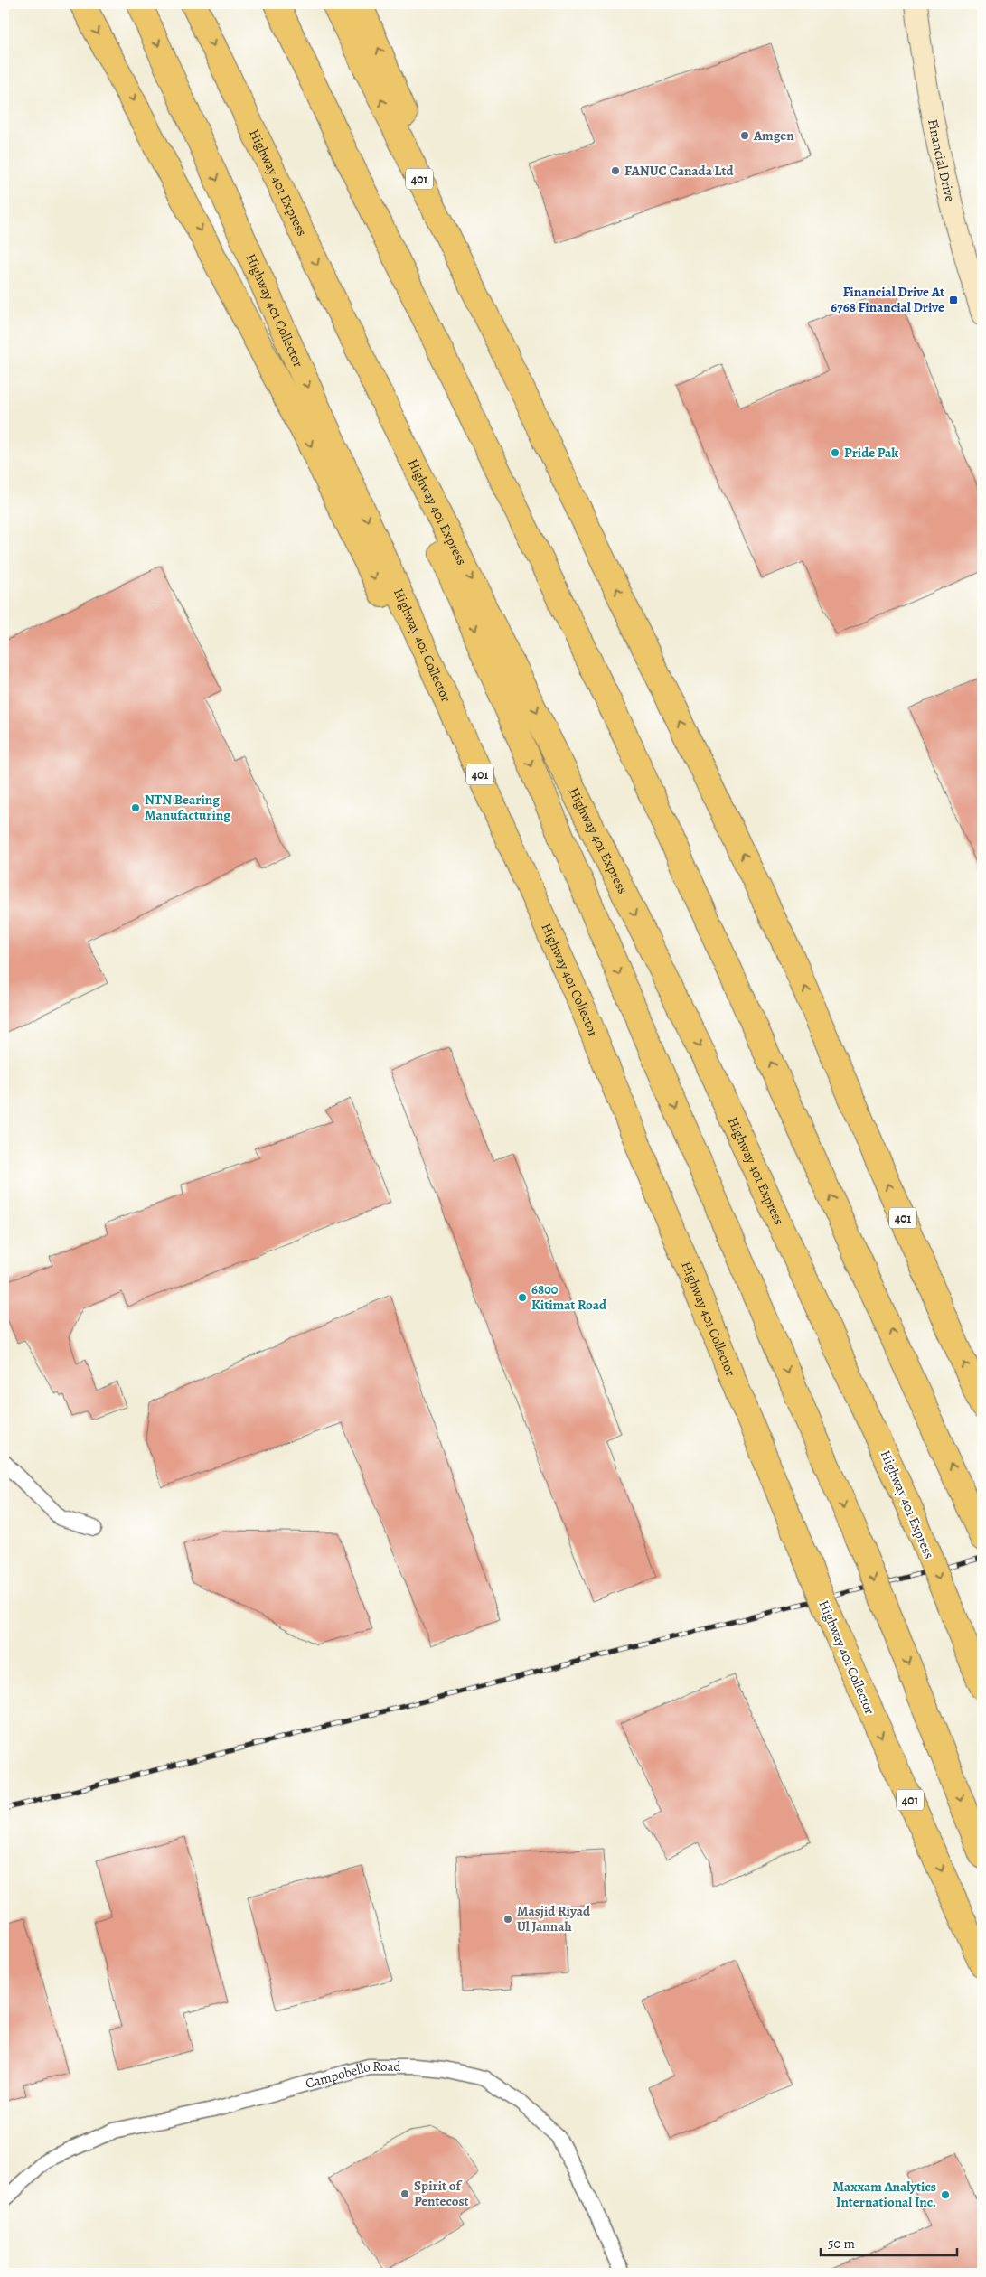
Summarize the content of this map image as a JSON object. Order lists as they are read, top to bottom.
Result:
{
  "streets": {
    "highway": ["401", "Highway 401 Express", "Highway 401 Collector"],
    "street": ["Financial Drive", "Campobello Road"]
  },
  "places": {
    "other": [
      "Amgen",
      "FANUC Canada Ltd",
      "Pride Pak",
      "NTN Bearing Manufacturing",
      "6800 Kitimat Road",
      "Masjid Riyad Ul Jannah",
      "Spirit of Pentecost",
      "Maxxam Analytics International Inc."
    ],
    "transit": ["Financial Drive At 6768 Financial Drive"]
  },
  "scale_bar": "50 m"
}
